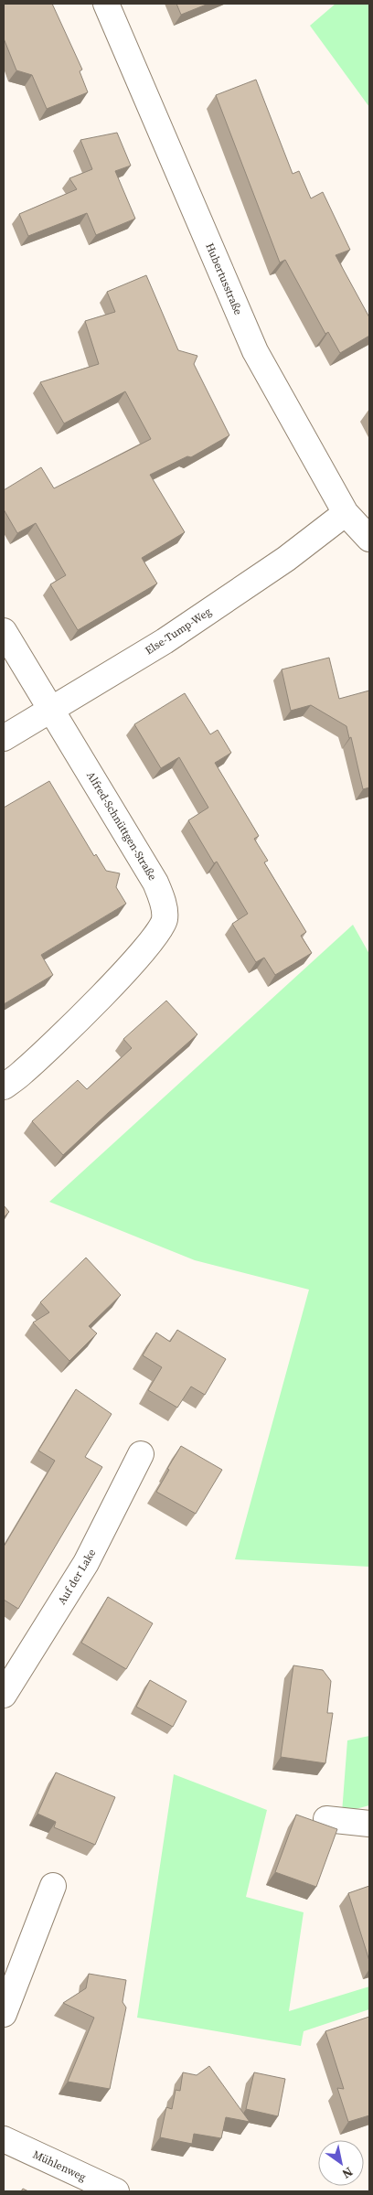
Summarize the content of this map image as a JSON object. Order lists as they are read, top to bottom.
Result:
{
  "streets": {
    "street": [
      "Hubertusstraße",
      "Else-Tump-Weg",
      "Alfred-Schnüttgen-Straße",
      "Auf der Lake",
      "Mühlenweg"
    ]
  },
  "crossings": [
    ["Hubertusstraße", "Else-Tump-Weg"],
    ["Else-Tump-Weg", "Alfred-Schnüttgen-Straße"]
  ],
  "north": "bottom right"
}
